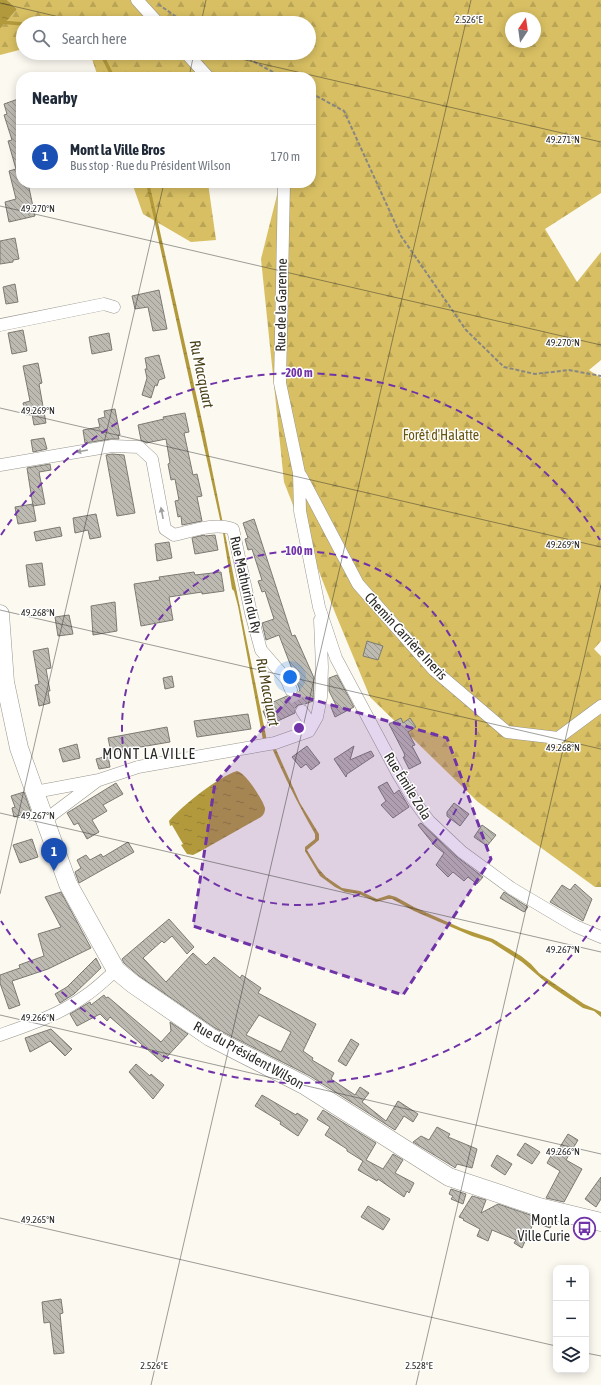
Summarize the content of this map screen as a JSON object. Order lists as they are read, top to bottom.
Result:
{
  "streets": {
    "street": [
      "Rue de la Garenne",
      "Rue Mathurin du Ry",
      "Chemin Carrière Ineris",
      "Rue Émile Zola",
      "Rue du Président Wilson"
    ]
  },
  "crossings": [
    ["Rue de la Garenne", "Chemin Carrière Ineris"]
  ],
  "districts": ["MONT LA VILLE"],
  "water": ["Ru Macquart"],
  "parks": ["Forêt d'Halatte"],
  "places": {
    "bus stop": ["Mont la Ville Curie"]
  },
  "north": "top",
  "page": {
    "search": "Search here",
    "heading": "Nearby",
    "list": [
      {
        "mark": "1",
        "name": "Mont la Ville Bros",
        "note": "Bus stop · Rue du Président Wilson",
        "value": "170 m"
      }
    ],
    "pins": "1",
    "map_buttons": ["+", "−"]
  },
  "coordinates": [
    "2.526°E",
    "49.271°N",
    "49.270°N",
    "49.269°N",
    "49.268°N",
    "49.267°N",
    "49.266°N",
    "49.265°N",
    "2.528°E"
  ],
  "rings": ["200 m", "100 m"]
}
